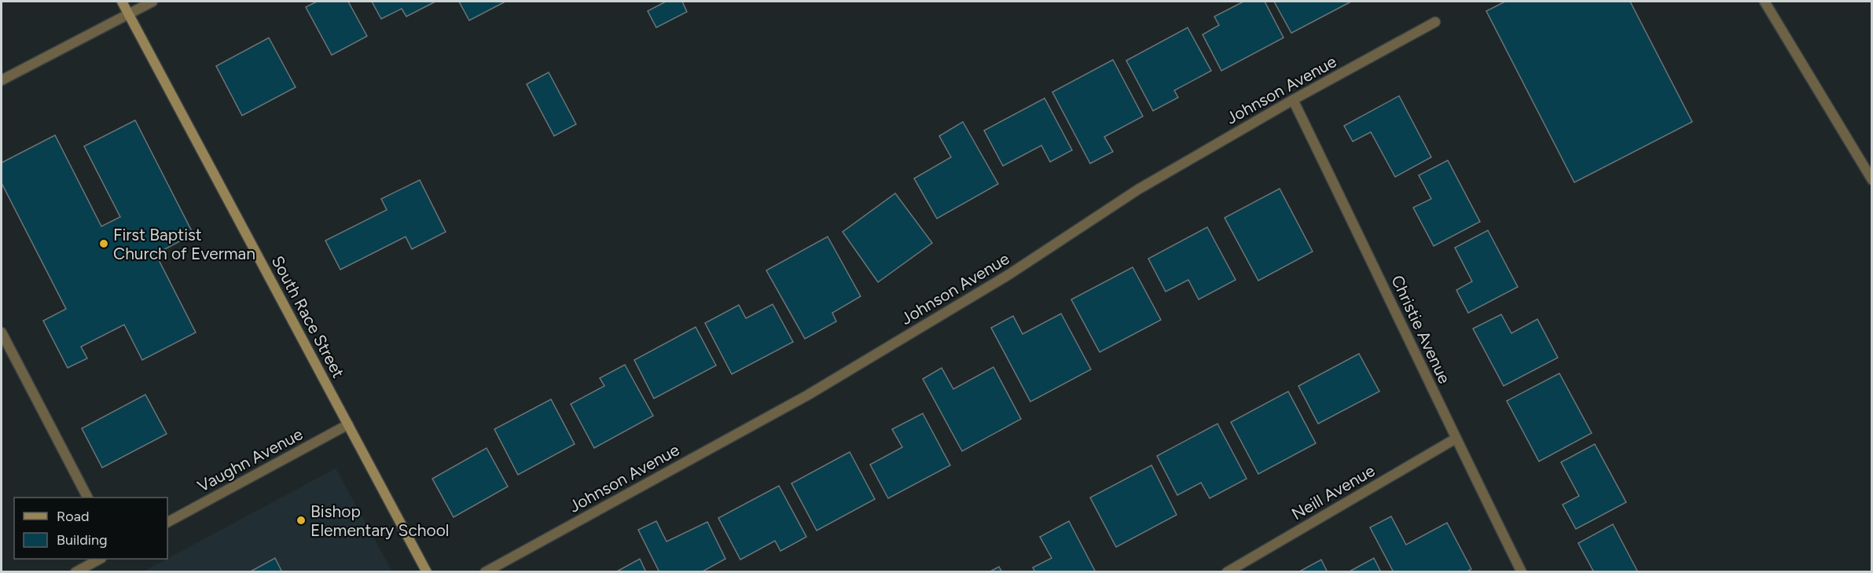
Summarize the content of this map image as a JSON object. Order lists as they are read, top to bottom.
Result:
{
  "streets": {
    "main road": ["South Race Street"],
    "street": [
      "Johnson Avenue",
      "Christie Avenue",
      "Vaughn Avenue",
      "Neill Avenue"
    ]
  },
  "crossings": [
    ["Johnson Avenue", "Christie Avenue"],
    ["South Race Street", "Vaughn Avenue"],
    ["Christie Avenue", "Neill Avenue"]
  ],
  "places": ["First Baptist Church of Everman", "Bishop Elementary School"],
  "legend": ["Road", "Building"]
}
